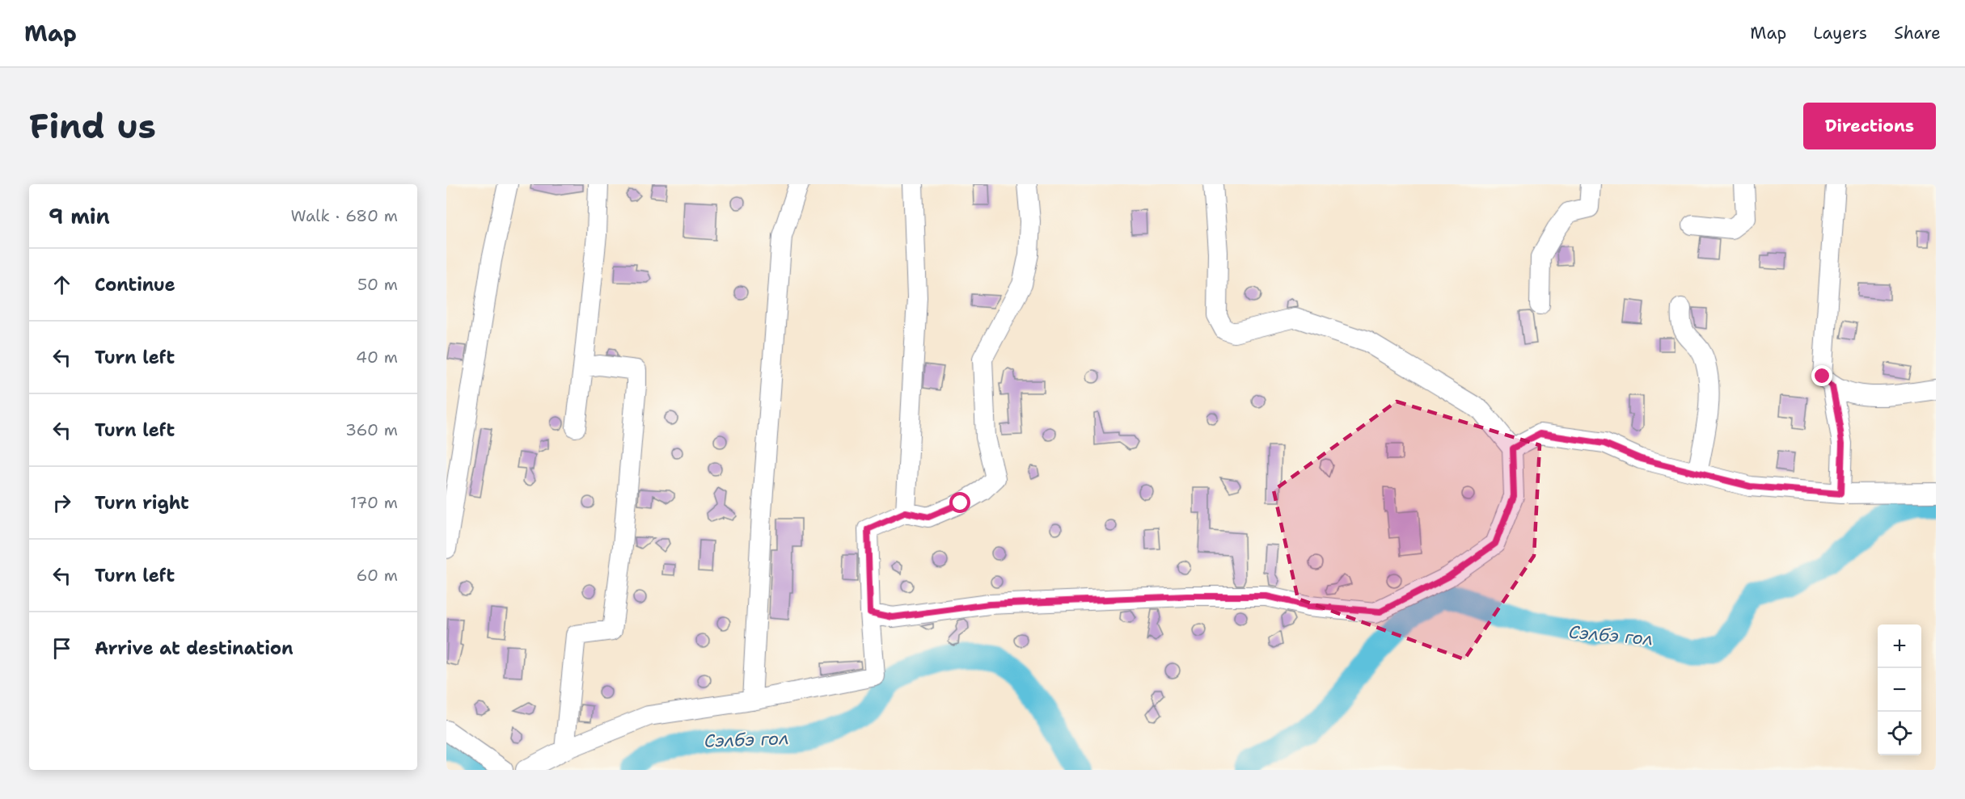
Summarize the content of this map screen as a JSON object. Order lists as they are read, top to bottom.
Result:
{
  "water": ["Сэлбэ гол"],
  "page": {
    "header": "Map",
    "nav": ["Map", "Layers", "Share"],
    "buttons": "Directions",
    "title": "Find us",
    "heading": ["9 min", "Walk · 680 m"],
    "list": [
      ["Continue", "50 m"],
      ["Turn left", "40 m"],
      ["Turn left", "360 m"],
      ["Turn right", "170 m"],
      ["Turn left", "60 m"],
      "Arrive at destination"
    ],
    "map_buttons": ["+", "−"]
  }
}
